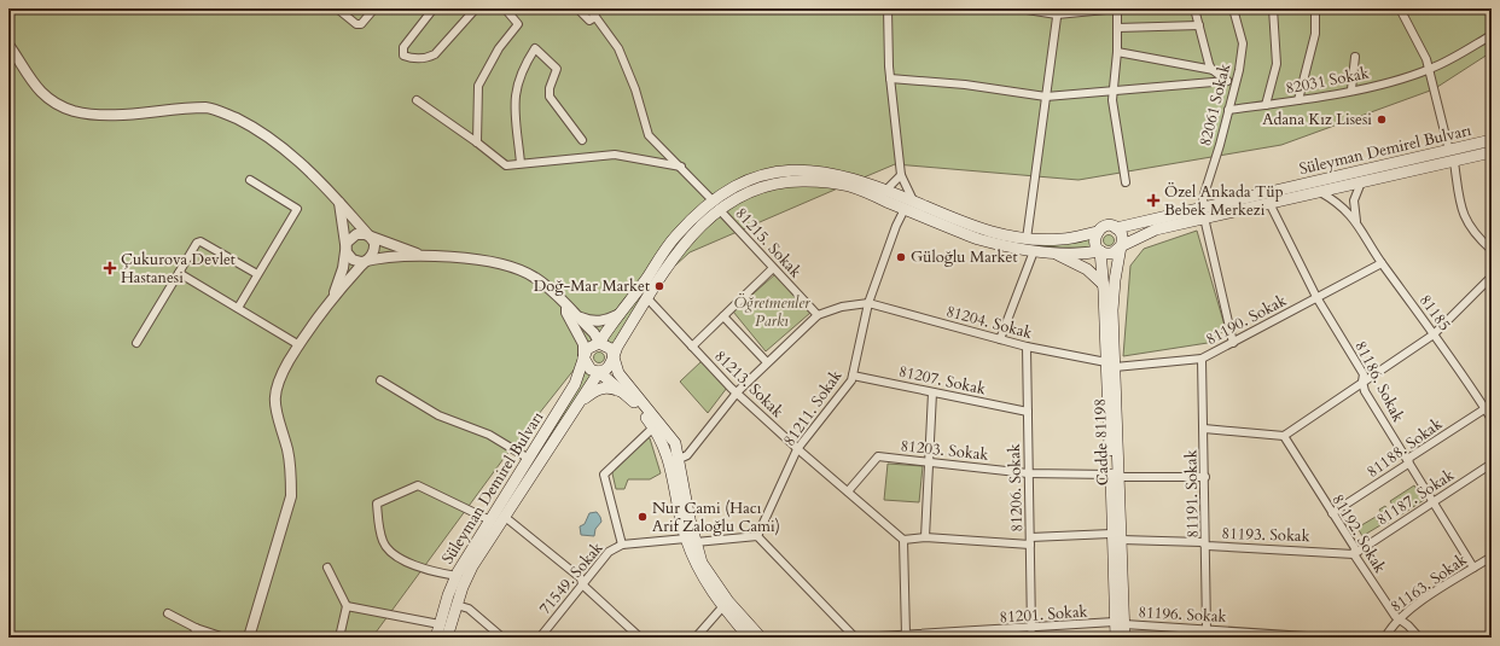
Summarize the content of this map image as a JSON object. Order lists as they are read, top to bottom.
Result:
{
  "streets": {
    "main road": ["Süleyman Demirel Bulvarı", "Cadde 81198"],
    "street": [
      "82031 Sokak",
      "82061 Sokak",
      "81215. Sokak",
      "81185",
      "81190. Sokak",
      "81204. Sokak",
      "81207. Sokak",
      "81186. Sokak",
      "81213. Sokak",
      "81211. Sokak",
      "81188. Sokak",
      "81203. Sokak",
      "81206. Sokak",
      "81191. Sokak",
      "81187. Sokak",
      "81192. Sokak",
      "81193. Sokak",
      "71549. Sokak",
      "81163. Sokak",
      "81201. Sokak",
      "81196. Sokak"
    ]
  },
  "crossings": [
    ["82031 Sokak", "82061 Sokak"],
    ["82061 Sokak", "Süleyman Demirel Bulvarı"],
    ["Süleyman Demirel Bulvarı", "81185"],
    ["Süleyman Demirel Bulvarı", "81186. Sokak"],
    ["Süleyman Demirel Bulvarı", "Cadde 81198"],
    ["81185", "81190. Sokak"],
    ["81185", "81188. Sokak"],
    ["81190. Sokak", "81204. Sokak"],
    ["81190. Sokak", "81186. Sokak"],
    ["81190. Sokak", "Cadde 81198"],
    ["81190. Sokak", "81191. Sokak"],
    ["81204. Sokak", "81211. Sokak"],
    ["81204. Sokak", "Cadde 81198"],
    ["81204. Sokak", "81206. Sokak"],
    ["81207. Sokak", "81211. Sokak"],
    ["81207. Sokak", "81206. Sokak"],
    ["81186. Sokak", "81188. Sokak"],
    ["81186. Sokak", "81187. Sokak"],
    ["81186. Sokak", "81163. Sokak"],
    ["81213. Sokak", "81211. Sokak"],
    ["81213. Sokak", "81203. Sokak"],
    ["81213. Sokak", "81193. Sokak"],
    ["Cadde 81198", "81203. Sokak"],
    ["Cadde 81198", "81193. Sokak"],
    ["Cadde 81198", "81201. Sokak"],
    ["Cadde 81198", "81196. Sokak"],
    ["81188. Sokak", "81192. Sokak"],
    ["81203. Sokak", "81206. Sokak"],
    ["81203. Sokak", "81191. Sokak"],
    ["81206. Sokak", "81193. Sokak"],
    ["81206. Sokak", "81201. Sokak"],
    ["81191. Sokak", "81193. Sokak"],
    ["81191. Sokak", "81196. Sokak"],
    ["81187. Sokak", "81192. Sokak"],
    ["81187. Sokak", "81193. Sokak"],
    ["81192. Sokak", "81193. Sokak"],
    ["81192. Sokak", "81163. Sokak"],
    ["81201. Sokak", "81196. Sokak"]
  ],
  "parks": ["Öğretmenler Parkı"],
  "places": {
    "other": [
      "Adana Kız Lisesi",
      "Güloğlu Market",
      "Doğ-Mar Market",
      "Nur Cami (Hacı Arif Zaloğlu Cami)"
    ],
    "health": ["Özel Ankada Tüp Bebek Merkezi", "Çukurova Devlet Hastanesi"]
  }
}
